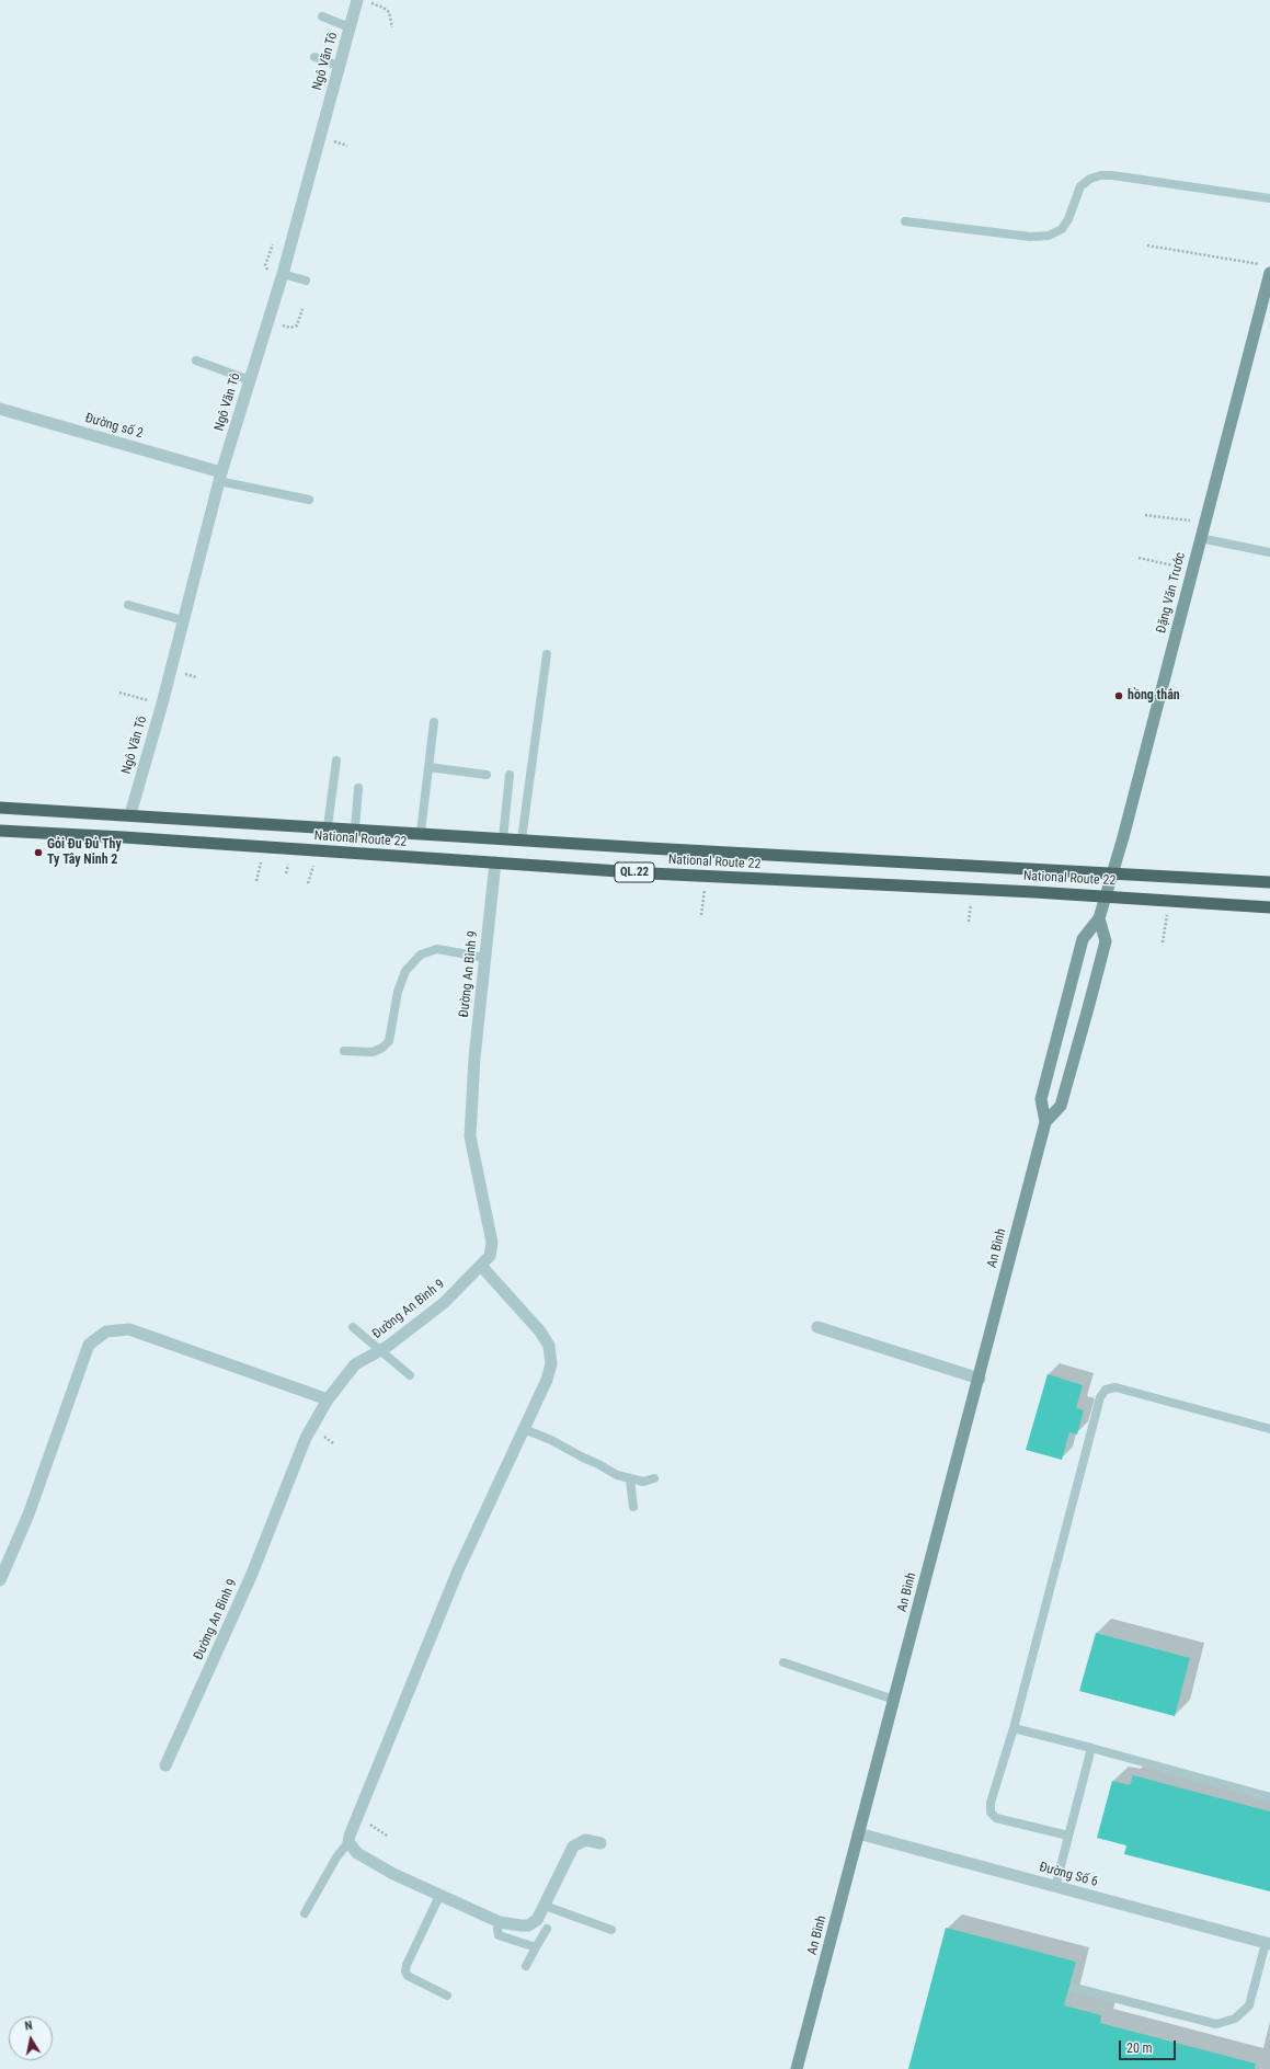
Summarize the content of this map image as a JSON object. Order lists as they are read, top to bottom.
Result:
{
  "streets": {
    "highway": ["National Route 22", "QL.22"],
    "main road": ["Đặng Văn Trước", "An Bình"],
    "street": [
      "Ngô Văn Tô",
      "Đường số 2",
      "Đường An Bình 9",
      "Đường Số 6"
    ]
  },
  "crossings": [
    ["Ngô Văn Tô", "Đường số 2"],
    ["Ngô Văn Tô", "National Route 22"],
    ["Đặng Văn Trước", "National Route 22"],
    ["Đặng Văn Trước", "An Bình"],
    ["National Route 22", "Đường An Bình 9"],
    ["An Bình", "Đường Số 6"]
  ],
  "places": ["hồng thắn", "Gỏi Đu Đủ Thy Ty Tây Ninh 2"],
  "scale_bar": "20 m",
  "north": "top"
}
